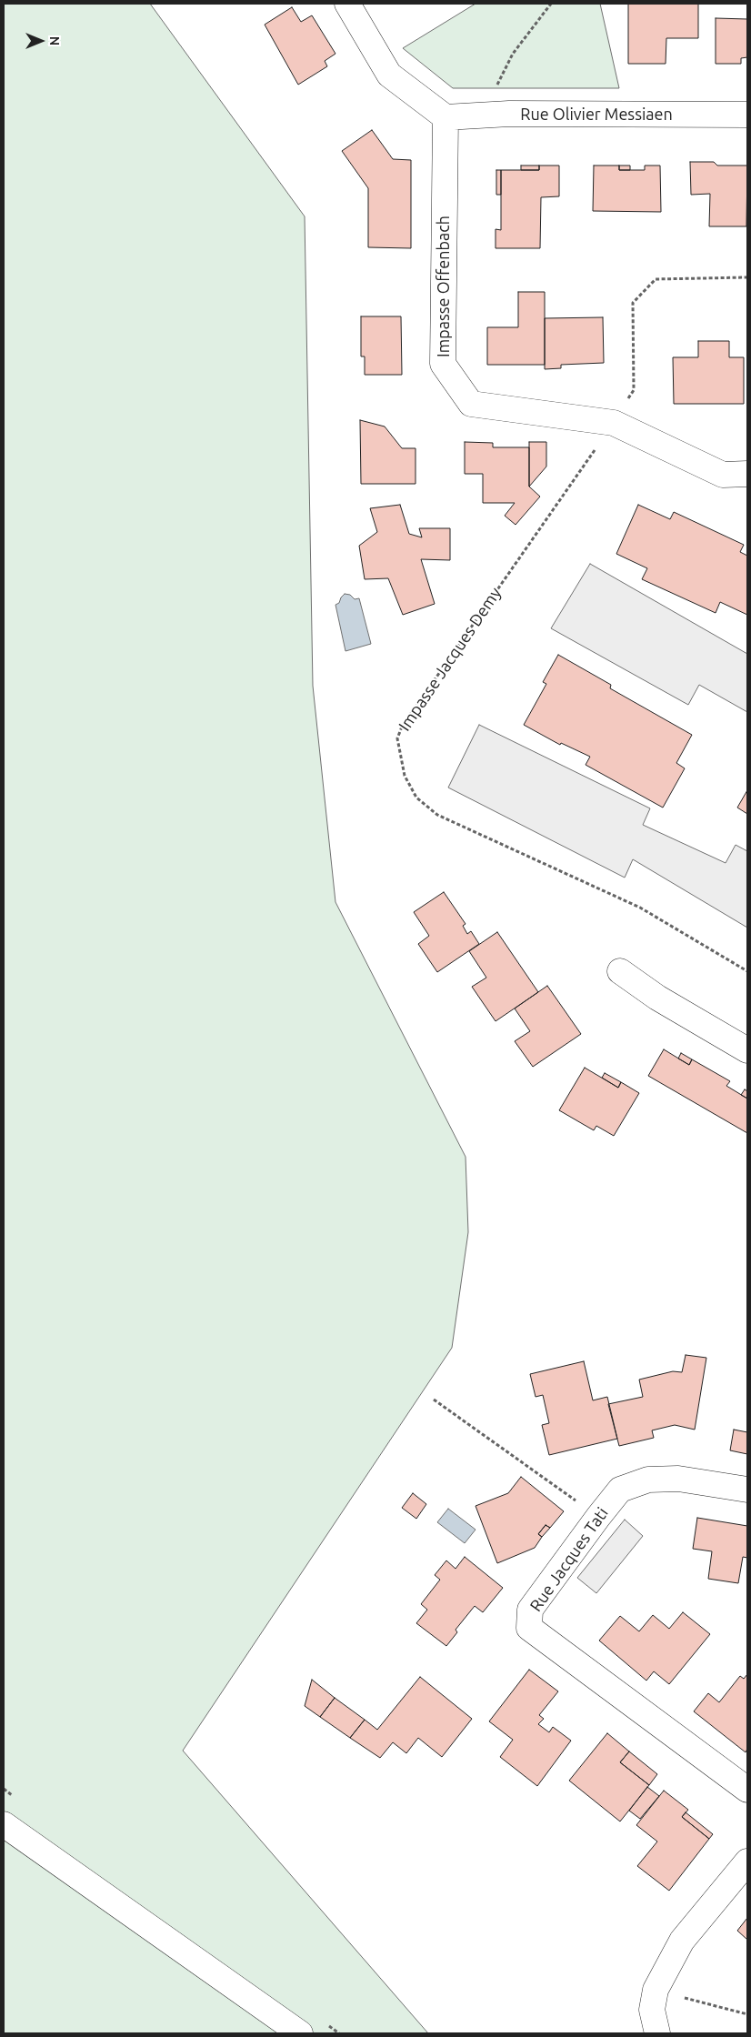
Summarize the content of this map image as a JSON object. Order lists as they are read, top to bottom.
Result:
{
  "streets": {
    "street": ["Rue Olivier Messiaen", "Impasse Offenbach", "Rue Jacques Tati"],
    "path": ["Impasse Jacques Demy"]
  },
  "crossings": [
    ["Rue Olivier Messiaen", "Impasse Offenbach"],
    ["Impasse Offenbach", "Impasse Jacques Demy"]
  ],
  "north": "right"
}
